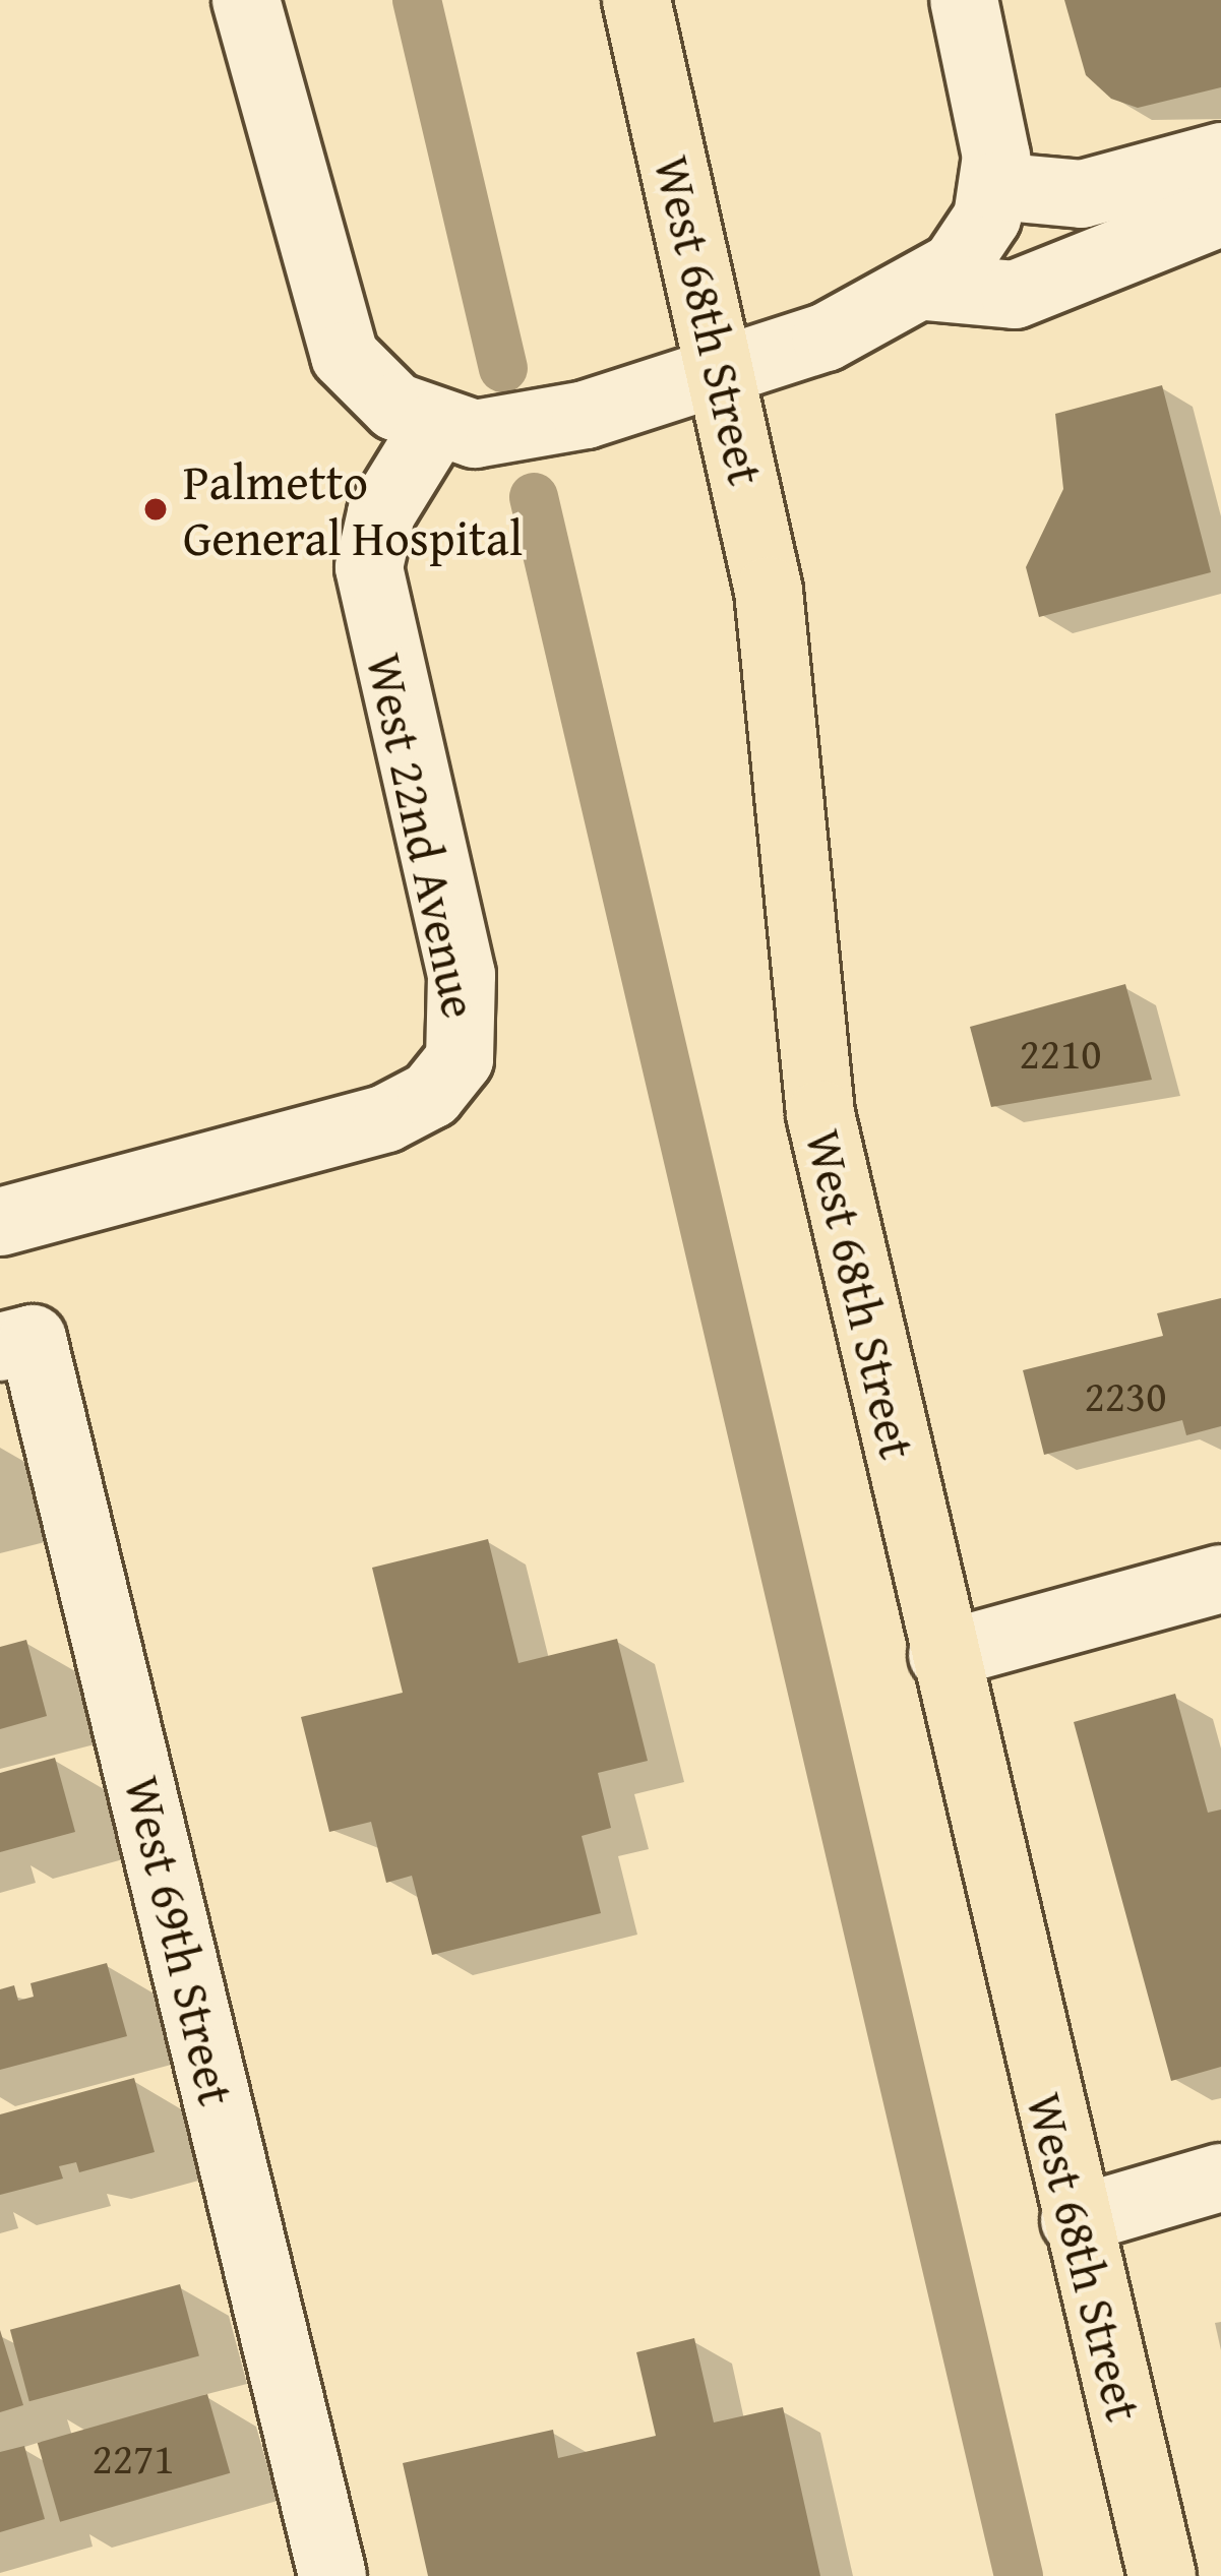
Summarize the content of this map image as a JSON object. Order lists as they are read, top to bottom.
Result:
{
  "streets": {
    "main road": ["West 68th Street"],
    "street": ["West 22nd Avenue", "West 69th Street"]
  },
  "places": ["Palmetto General Hospital"],
  "house_numbers": ["2210", "2230", "2271"]
}
